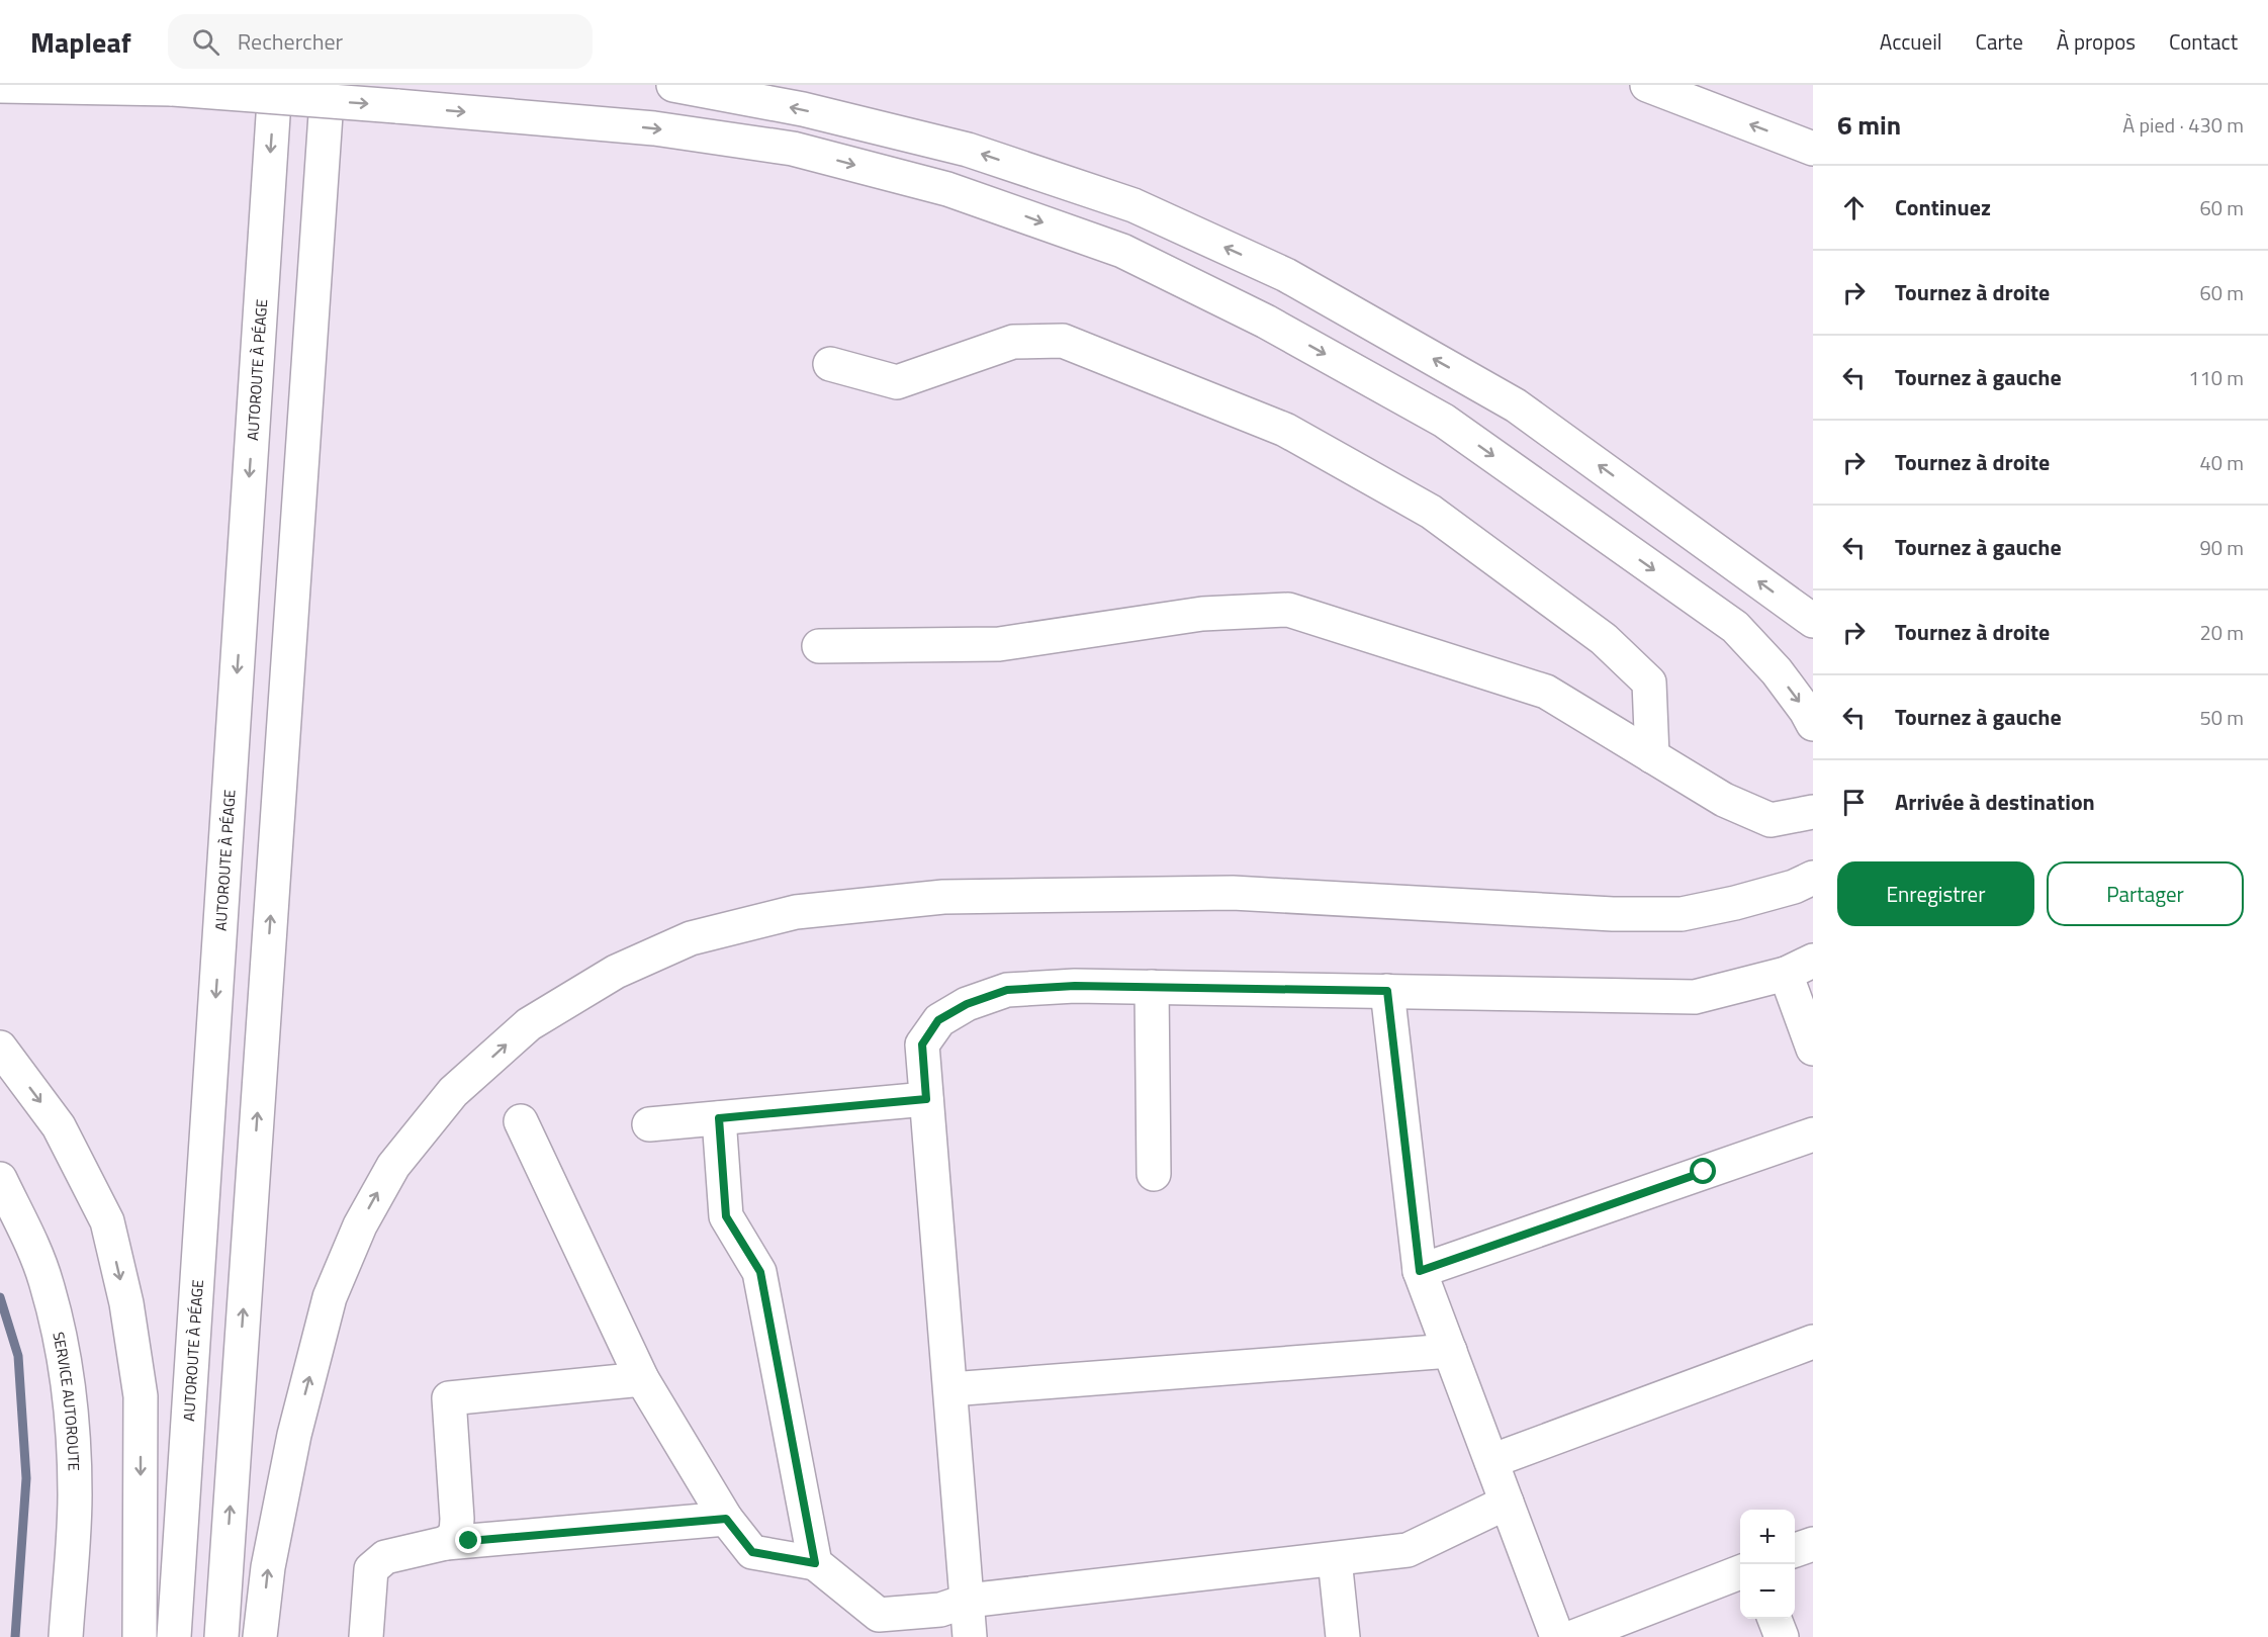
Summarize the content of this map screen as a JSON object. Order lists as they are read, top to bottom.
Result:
{
  "streets": {
    "main road": ["AUTOROUTE À PÉAGE", "SERVICE AUTOROUTE"]
  },
  "page": {
    "header": "Mapleaf",
    "search": "Rechercher",
    "nav": [
      "Accueil",
      "Carte",
      "À propos",
      "Contact"
    ],
    "heading": ["6 min", "À pied · 430 m"],
    "list": [
      ["Continuez", "60 m"],
      ["Tournez à droite", "60 m"],
      ["Tournez à gauche", "110 m"],
      ["Tournez à droite", "40 m"],
      ["Tournez à gauche", "90 m"],
      ["Tournez à droite", "20 m"],
      ["Tournez à gauche", "50 m"],
      "Arrivée à destination"
    ],
    "buttons": ["Enregistrer", "Partager"],
    "map_buttons": ["+", "−"]
  }
}
